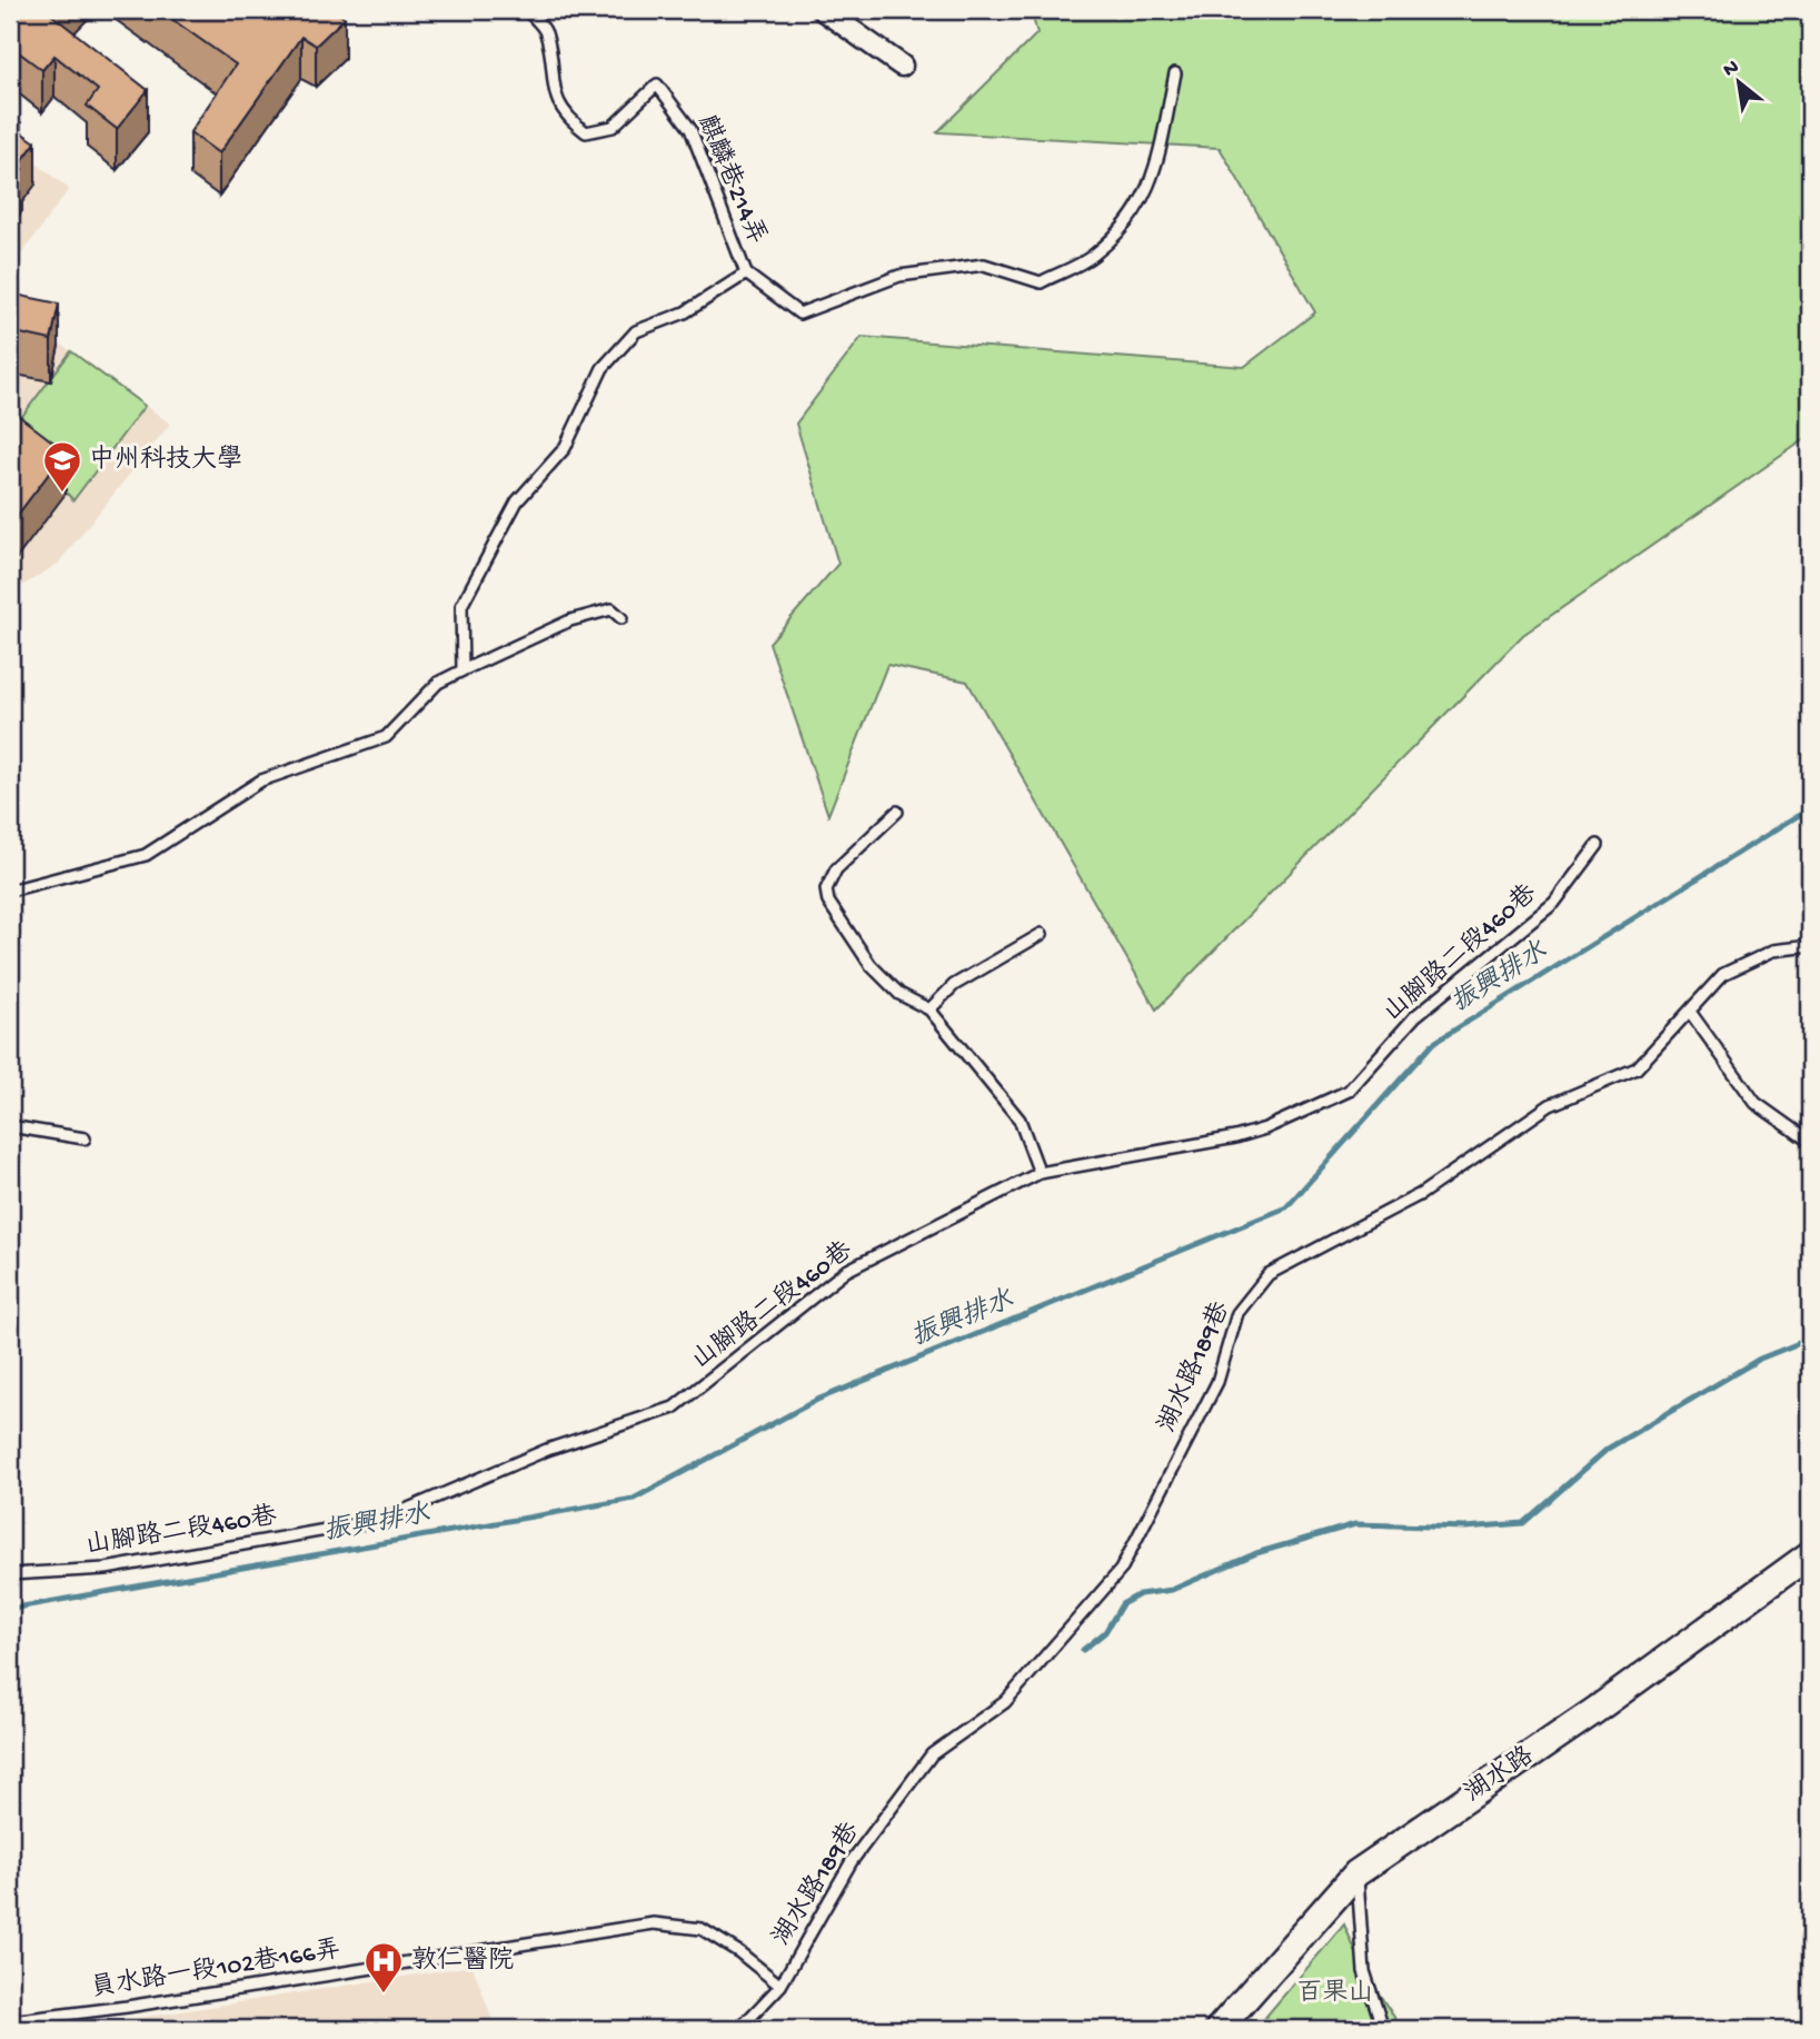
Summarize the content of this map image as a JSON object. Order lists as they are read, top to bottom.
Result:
{
  "streets": {
    "street": ["湖水路"],
    "lane": [
      "麒麟巷214弄",
      "山腳路二段460巷",
      "湖水路189巷",
      "員水路一段102巷166弄"
    ]
  },
  "crossings": [
    ["湖水路189巷", "員水路一段102巷166弄"]
  ],
  "water": ["振興排水"],
  "parks": ["百果山"],
  "places": {
    "school or university": ["中州科技大學"],
    "hospital": ["敦仁醫院"]
  },
  "north": "top left"
}
